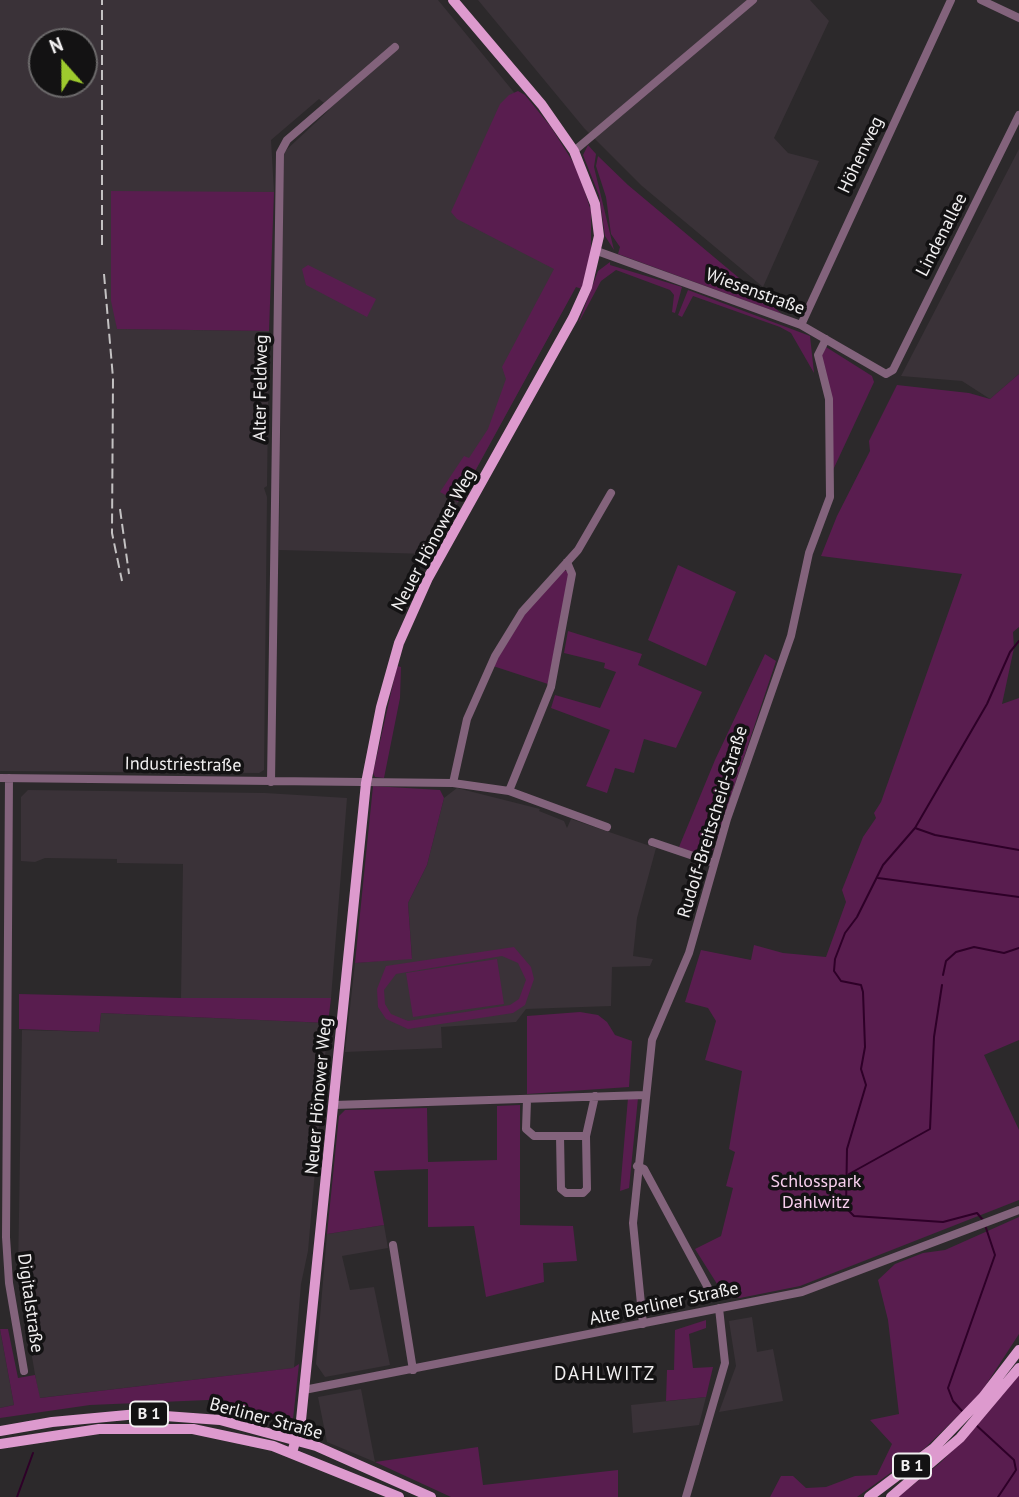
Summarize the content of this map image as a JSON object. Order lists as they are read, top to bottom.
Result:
{
  "streets": {
    "main road": ["Neuer Hönower Weg", "B 1", "Berliner Straße"],
    "street": [
      "Höhenweg",
      "Lindenallee",
      "Wiesenstraße",
      "Alter Feldweg",
      "Industriestraße",
      "Rudolf-Breitscheid-Straße",
      "Digitalstraße",
      "Alte Berliner Straße"
    ]
  },
  "crossings": [
    ["Höhenweg", "Wiesenstraße"],
    ["Lindenallee", "Wiesenstraße"],
    ["Wiesenstraße", "Neuer Hönower Weg"],
    ["Wiesenstraße", "Rudolf-Breitscheid-Straße"],
    ["Alter Feldweg", "Industriestraße"],
    ["Neuer Hönower Weg", "Industriestraße"],
    ["Neuer Hönower Weg", "Alte Berliner Straße"],
    ["Neuer Hönower Weg", "Berliner Straße"],
    ["Industriestraße", "Digitalstraße"],
    ["Rudolf-Breitscheid-Straße", "Alte Berliner Straße"]
  ],
  "districts": ["DAHLWITZ"],
  "parks": ["Schlosspark Dahlwitz"],
  "north": "top"
}
